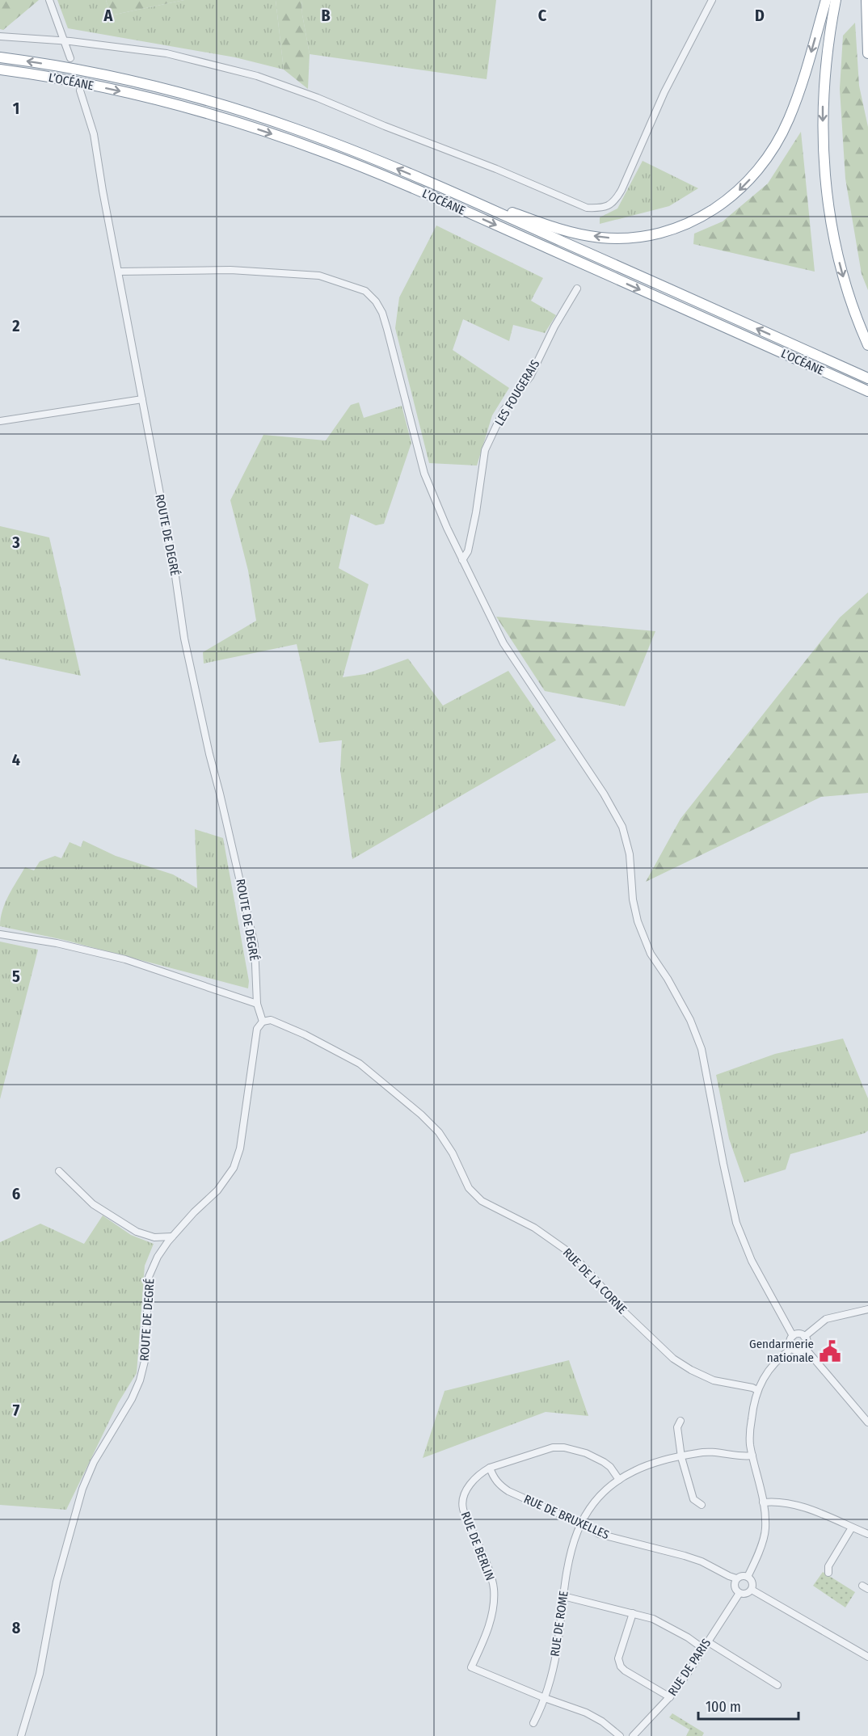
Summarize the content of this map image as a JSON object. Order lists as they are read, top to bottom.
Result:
{
  "streets": {
    "highway": ["L’OCÉANE"],
    "street": [
      "LES FOUGERAIS",
      "ROUTE DE DEGRÉ",
      "RUE DE LA CORNE",
      "RUE DE BRUXELLES",
      "RUE DE BERLIN",
      "RUE DE ROME",
      "RUE DE PARIS"
    ]
  },
  "crossings": [
    ["ROUTE DE DEGRÉ", "RUE DE LA CORNE"],
    ["RUE DE BRUXELLES", "RUE DE BERLIN"],
    ["RUE DE BRUXELLES", "RUE DE ROME"],
    ["RUE DE BRUXELLES", "RUE DE PARIS"],
    ["RUE DE BERLIN", "RUE DE ROME"]
  ],
  "places": {
    "public building": ["Gendarmerie nationale"]
  },
  "scale_bar": "100 m",
  "grid": {
    "columns": [
      "A",
      "B",
      "C",
      "D"
    ],
    "rows": [
      "1",
      "2",
      "3",
      "4",
      "5",
      "6",
      "7",
      "8"
    ]
  }
}
